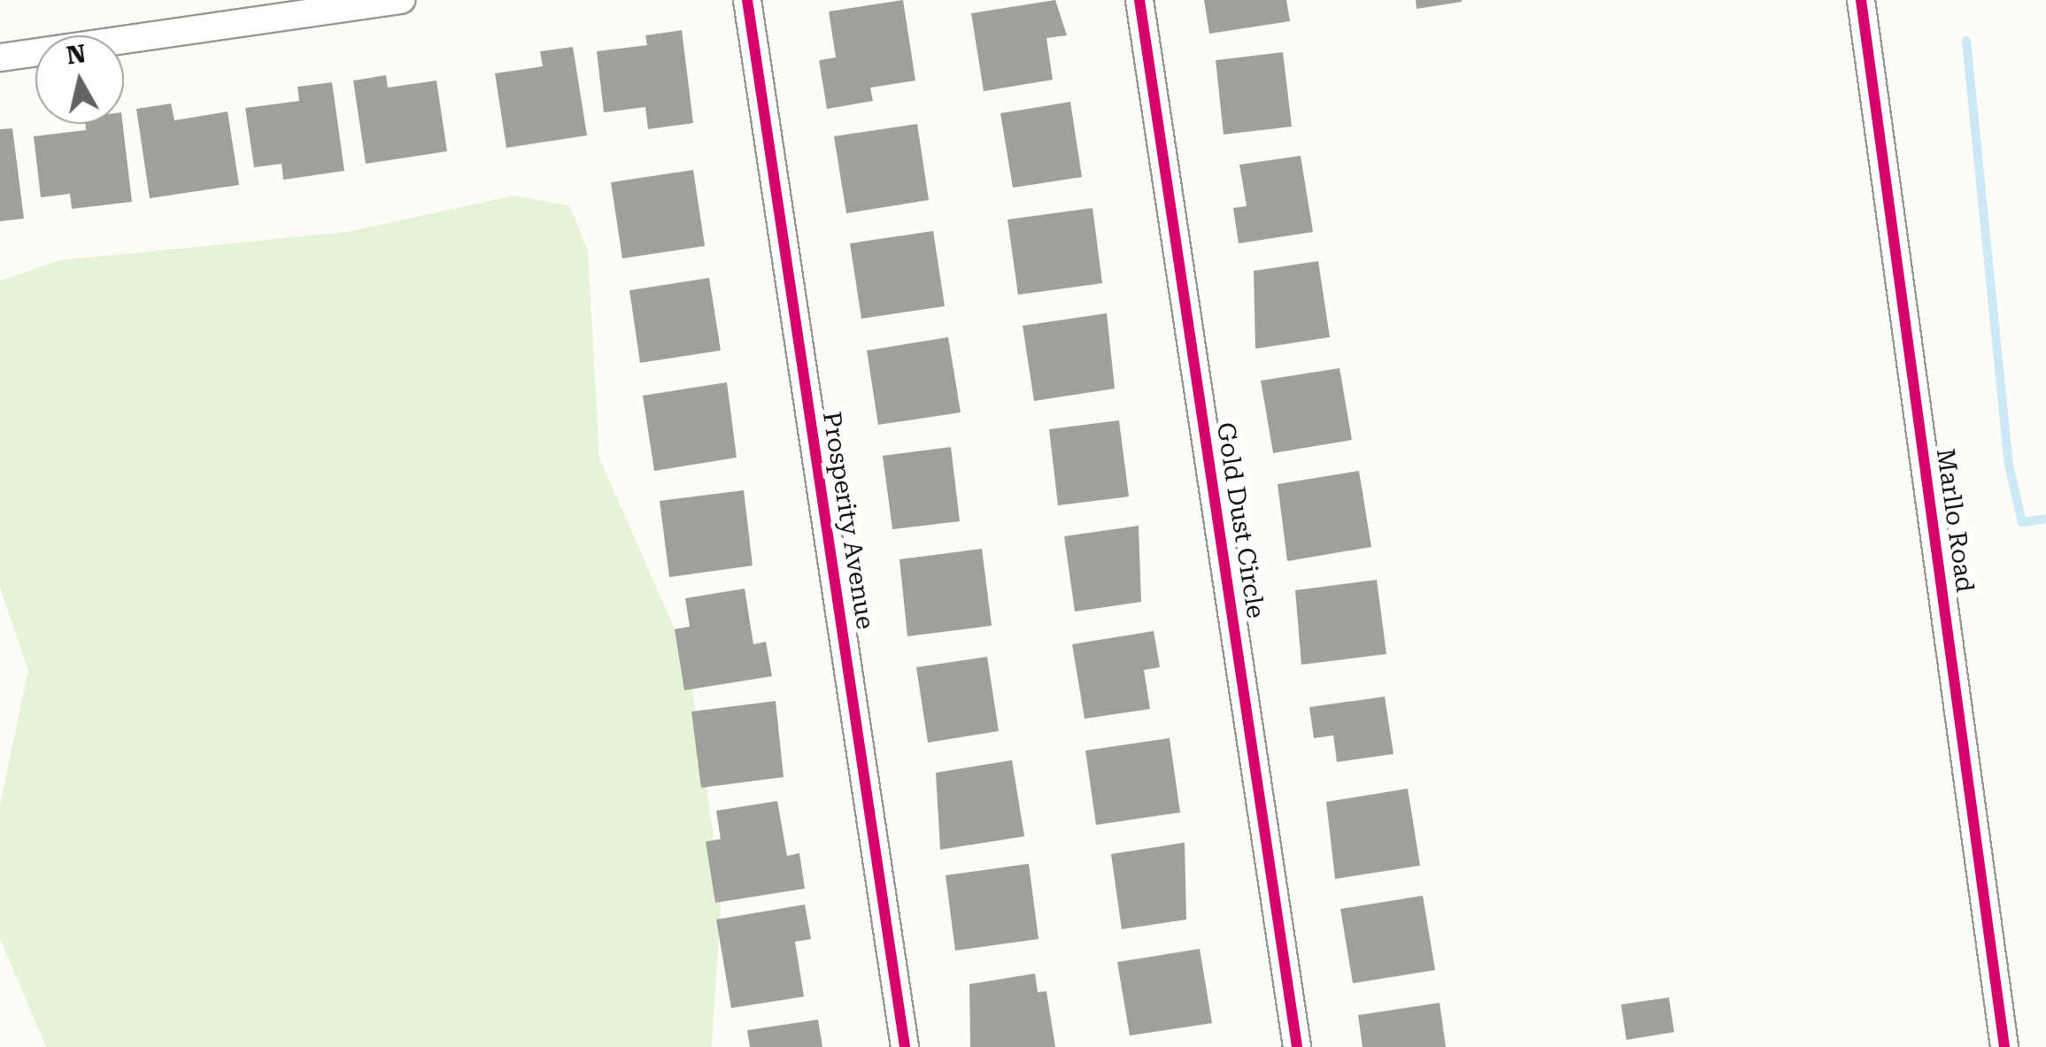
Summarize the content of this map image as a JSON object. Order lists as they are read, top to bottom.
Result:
{
  "streets": {
    "street": ["Prosperity Avenue", "Gold Dust Circle", "Marllo Road"]
  },
  "north": "top"
}
